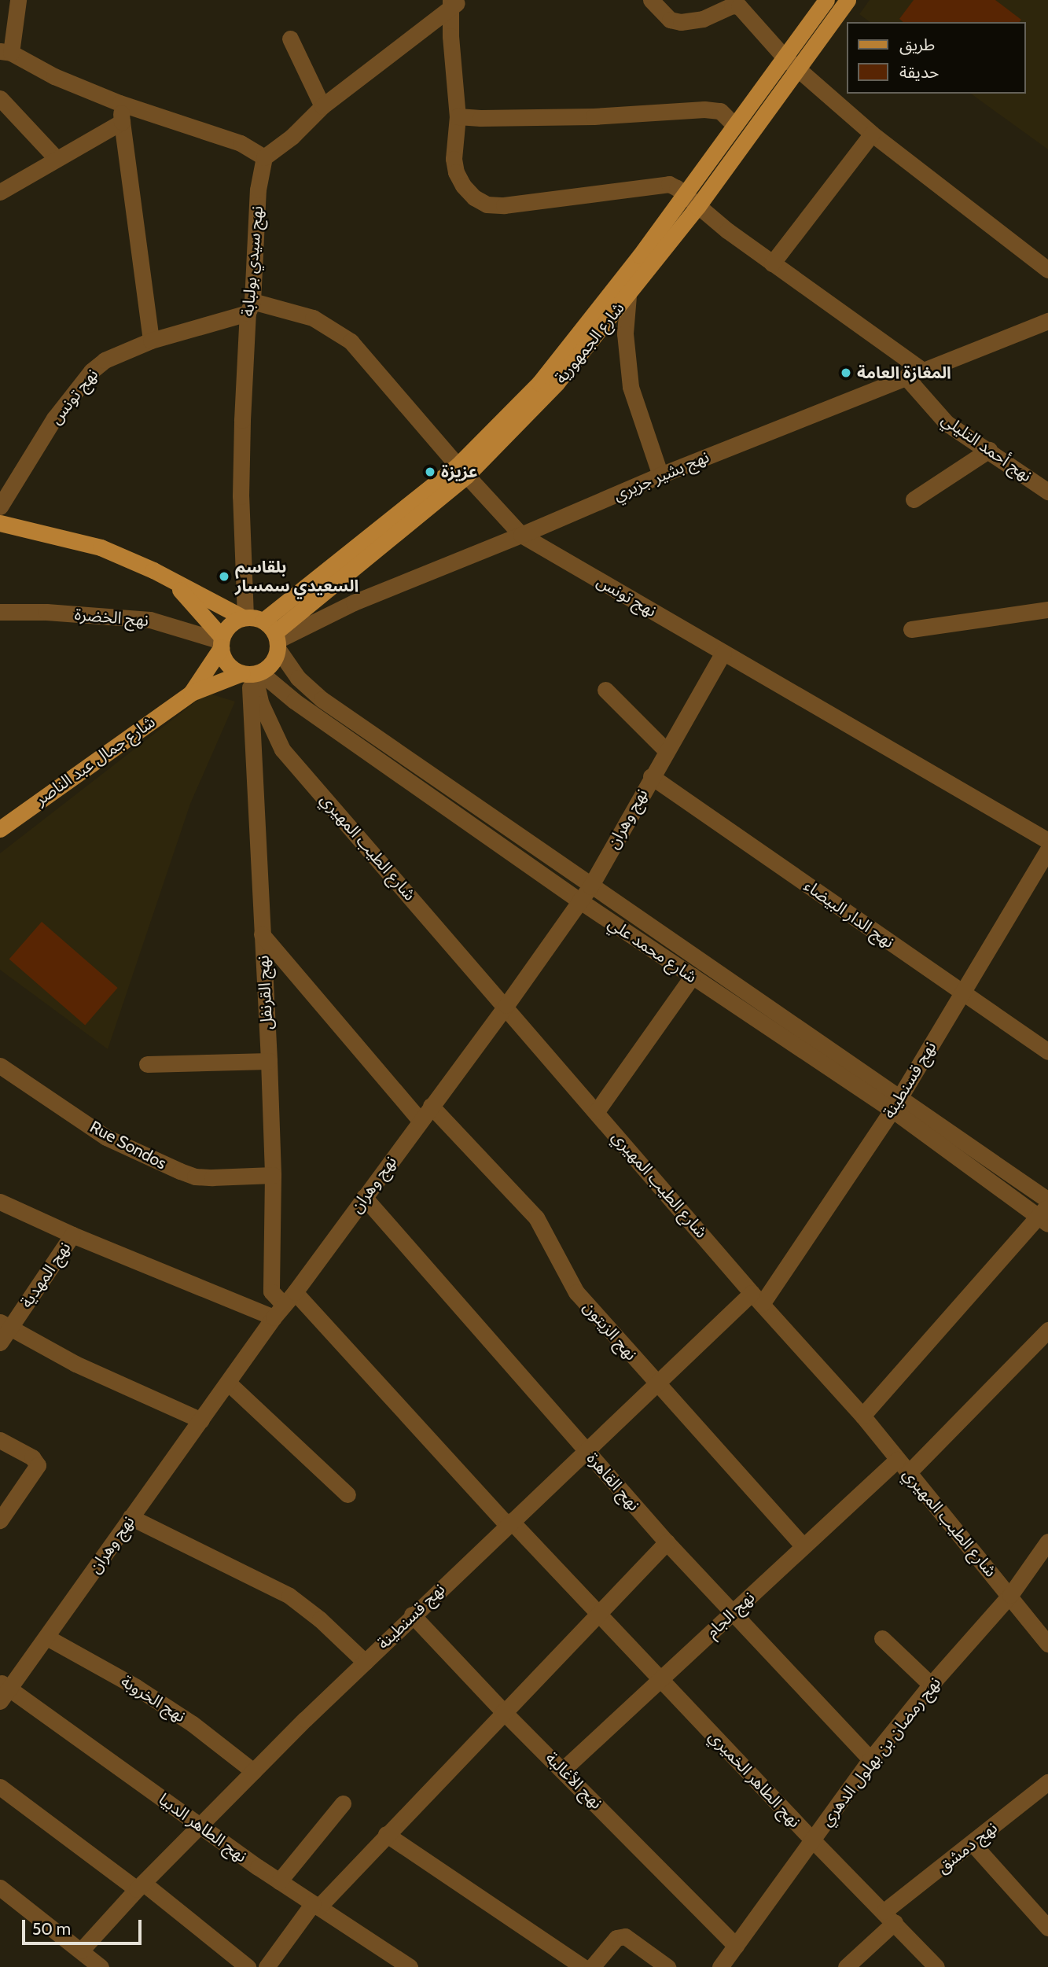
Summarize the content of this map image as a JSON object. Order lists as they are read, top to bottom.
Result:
{
  "streets": {
    "main road": ["شارع الجمهورية", "شارع جمال عبد الناصر"],
    "street": [
      "نهج سيدي بولبابة",
      "نهج تونس",
      "نهج أحمد التليلي",
      "نهج بشير جزيري",
      "نهج الخضرة",
      "نهج وهران",
      "شارع الطيب المهيري",
      "نهج الدار البيضاء",
      "شارع محمد علي",
      "نهج القرنفل",
      "نهج قسنطينة",
      "Rue Sondos",
      "نهج المهدية",
      "نهج الزيتون",
      "نهج القاهرة",
      "نهج الجام",
      "نهج الخروبة",
      "نهج رمضان بن بهلول الدهري",
      "نهج الطاهر الخميري",
      "نهج الأغالبة",
      "نهج الطاهر الدبيا",
      "نهج دمشق"
    ]
  },
  "crossings": [
    ["نهج سيدي بولبابة", "شارع الجمهورية"],
    ["نهج سيدي بولبابة", "نهج تونس"],
    ["نهج سيدي بولبابة", "نهج بشير جزيري"],
    ["نهج سيدي بولبابة", "نهج الخضرة"],
    ["نهج سيدي بولبابة", "شارع جمال عبد الناصر"],
    ["نهج سيدي بولبابة", "شارع الطيب المهيري"],
    ["نهج سيدي بولبابة", "شارع محمد علي"],
    ["نهج سيدي بولبابة", "نهج القرنفل"],
    ["شارع الجمهورية", "نهج تونس"],
    ["شارع الجمهورية", "نهج بشير جزيري"],
    ["شارع الجمهورية", "نهج الخضرة"],
    ["شارع الجمهورية", "شارع جمال عبد الناصر"],
    ["شارع الجمهورية", "شارع الطيب المهيري"],
    ["شارع الجمهورية", "شارع محمد علي"],
    ["شارع الجمهورية", "نهج القرنفل"],
    ["نهج تونس", "نهج بشير جزيري"],
    ["نهج تونس", "نهج وهران"],
    ["نهج أحمد التليلي", "نهج بشير جزيري"],
    ["نهج بشير جزيري", "نهج الخضرة"],
    ["نهج بشير جزيري", "شارع جمال عبد الناصر"],
    ["نهج بشير جزيري", "شارع الطيب المهيري"],
    ["نهج بشير جزيري", "شارع محمد علي"],
    ["نهج بشير جزيري", "نهج القرنفل"],
    ["نهج الخضرة", "شارع جمال عبد الناصر"],
    ["نهج الخضرة", "شارع الطيب المهيري"],
    ["نهج الخضرة", "شارع محمد علي"],
    ["نهج الخضرة", "نهج القرنفل"],
    ["شارع جمال عبد الناصر", "شارع الطيب المهيري"],
    ["شارع جمال عبد الناصر", "شارع محمد علي"],
    ["شارع جمال عبد الناصر", "نهج القرنفل"],
    ["نهج وهران", "شارع الطيب المهيري"],
    ["نهج وهران", "نهج الدار البيضاء"],
    ["نهج وهران", "شارع محمد علي"],
    ["نهج وهران", "نهج القرنفل"],
    ["نهج وهران", "نهج الزيتون"],
    ["نهج وهران", "نهج القاهرة"],
    ["نهج وهران", "نهج الخروبة"],
    ["نهج وهران", "نهج الطاهر الخميري"],
    ["نهج وهران", "نهج الطاهر الدبيا"],
    ["شارع الطيب المهيري", "شارع محمد علي"],
    ["شارع الطيب المهيري", "نهج القرنفل"],
    ["شارع الطيب المهيري", "نهج قسنطينة"],
    ["شارع الطيب المهيري", "نهج الجام"],
    ["شارع الطيب المهيري", "نهج رمضان بن بهلول الدهري"],
    ["نهج الدار البيضاء", "نهج قسنطينة"],
    ["شارع محمد علي", "نهج القرنفل"],
    ["شارع محمد علي", "نهج قسنطينة"],
    ["نهج القرنفل", "Rue Sondos"],
    ["نهج قسنطينة", "نهج الزيتون"],
    ["نهج قسنطينة", "نهج القاهرة"],
    ["نهج قسنطينة", "نهج الخروبة"],
    ["نهج قسنطينة", "نهج الطاهر الخميري"],
    ["نهج قسنطينة", "نهج الأغالبة"],
    ["نهج قسنطينة", "نهج الطاهر الدبيا"],
    ["نهج الزيتون", "نهج الجام"],
    ["نهج القاهرة", "نهج الجام"],
    ["نهج القاهرة", "نهج رمضان بن بهلول الدهري"],
    ["نهج الجام", "نهج الطاهر الخميري"],
    ["نهج الجام", "نهج الأغالبة"],
    ["نهج رمضان بن بهلول الدهري", "نهج الطاهر الخميري"],
    ["نهج رمضان بن بهلول الدهري", "نهج الأغالبة"],
    ["نهج الطاهر الخميري", "نهج دمشق"]
  ],
  "places": ["المغازة العامة", "عزيزة", "بلقاسم السعيدي سمسار"],
  "legend": ["طريق", "حديقة"],
  "scale_bar": "50 m"
}
